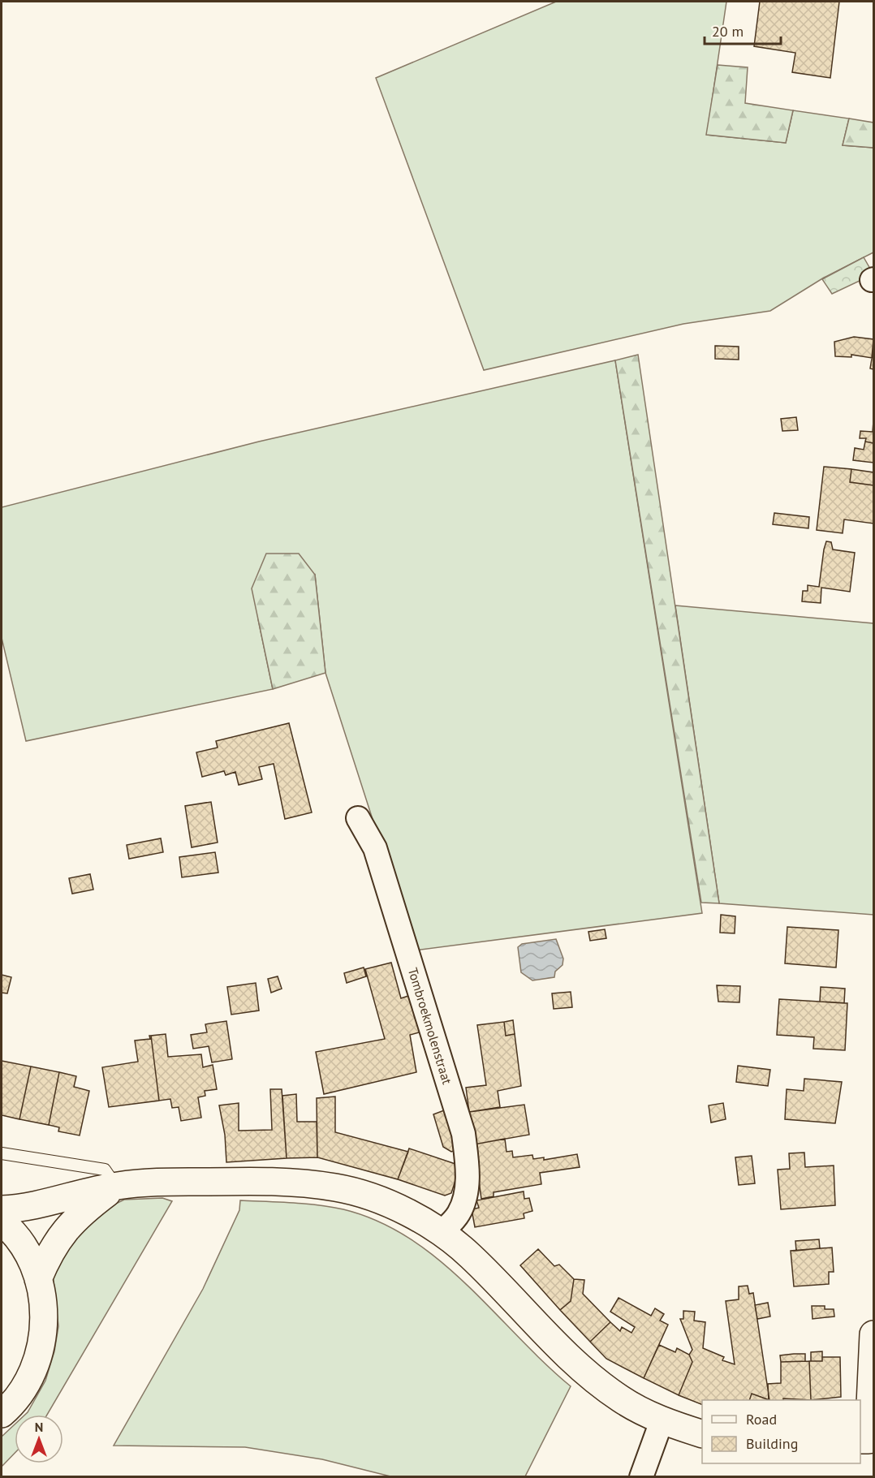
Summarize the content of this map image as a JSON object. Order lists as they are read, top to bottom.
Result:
{
  "streets": {
    "street": ["Tombroekmolenstraat"]
  },
  "legend": ["Road", "Building"],
  "scale_bar": "20 m",
  "north": "top"
}
